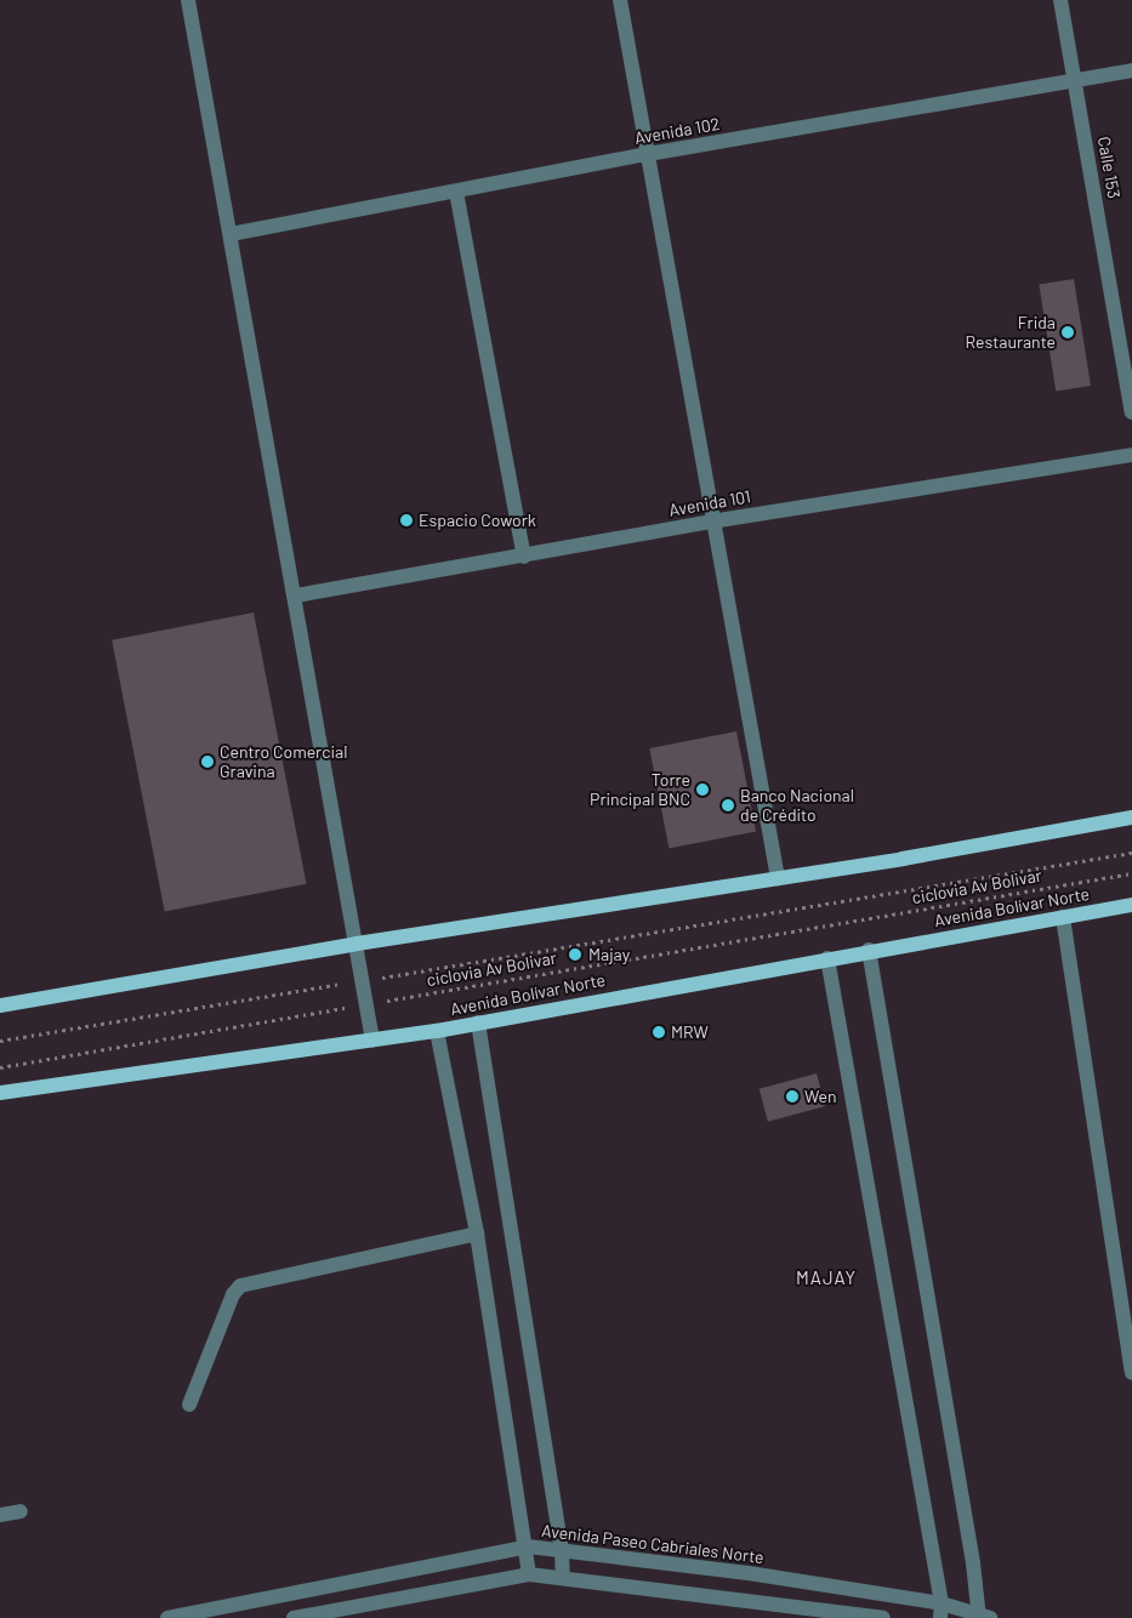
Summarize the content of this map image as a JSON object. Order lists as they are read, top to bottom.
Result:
{
  "streets": {
    "main road": ["Avenida Bolívar Norte"],
    "street": [
      "Avenida 102",
      "Calle 153",
      "Avenida 101",
      "Avenida Paseo Cabriales Norte"
    ],
    "path": ["ciclovia Av Bolivar"]
  },
  "crossings": [
    ["Avenida 102", "Calle 153"]
  ],
  "districts": ["MAJAY"],
  "places": [
    "Frida Restaurante",
    "Espacio Cowork",
    "Centro Comercial Gravina",
    "Torre Principal BNC",
    "Banco Nacional de Crédito",
    "Majay",
    "MRW",
    "Wen"
  ]
}
